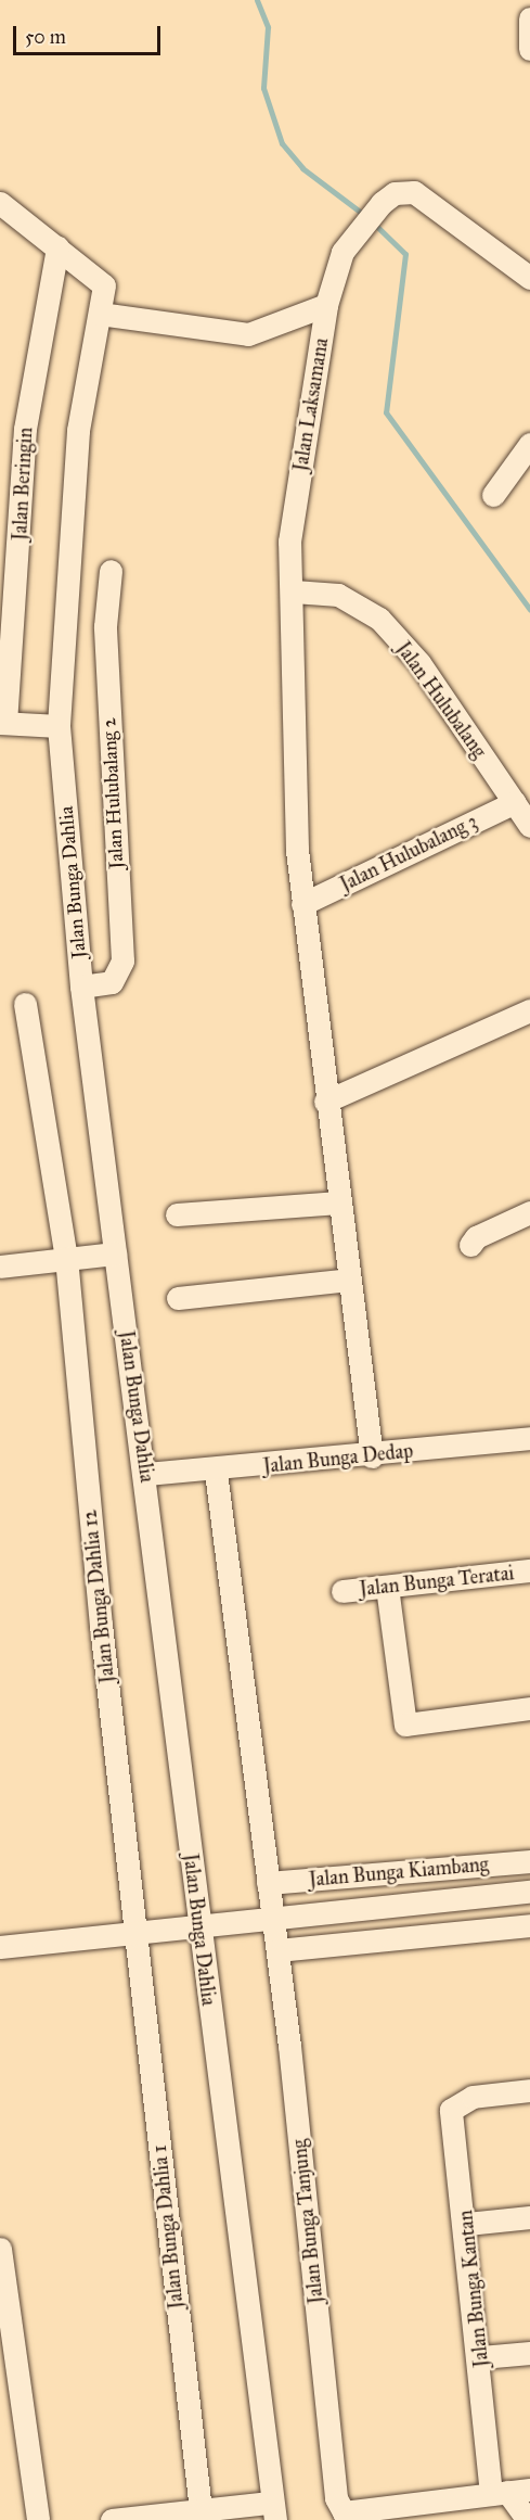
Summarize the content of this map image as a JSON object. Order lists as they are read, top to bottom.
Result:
{
  "streets": {
    "street": [
      "Jalan Laksamana",
      "Jalan Beringin",
      "Jalan Hulubalang",
      "Jalan Hulubalang 2",
      "Jalan Hulubalang 3",
      "Jalan Bunga Dahlia",
      "Jalan Bunga Dedap",
      "Jalan Bunga Teratai",
      "Jalan Bunga Dahlia 12",
      "Jalan Bunga Kiambang",
      "Jalan Bunga Tanjung",
      "Jalan Bunga Dahlia 1",
      "Jalan Bunga Kantan"
    ]
  },
  "crossings": [
    ["Jalan Laksamana", "Jalan Hulubalang"],
    ["Jalan Laksamana", "Jalan Hulubalang 3"],
    ["Jalan Laksamana", "Jalan Bunga Dedap"],
    ["Jalan Beringin", "Jalan Bunga Dahlia"],
    ["Jalan Hulubalang", "Jalan Hulubalang 3"],
    ["Jalan Hulubalang 2", "Jalan Bunga Dahlia"],
    ["Jalan Bunga Dahlia", "Jalan Bunga Dedap"],
    ["Jalan Bunga Dedap", "Jalan Bunga Tanjung"],
    ["Jalan Bunga Dahlia 12", "Jalan Bunga Dahlia 1"],
    ["Jalan Bunga Kiambang", "Jalan Bunga Tanjung"]
  ],
  "scale_bar": "50 m"
}
